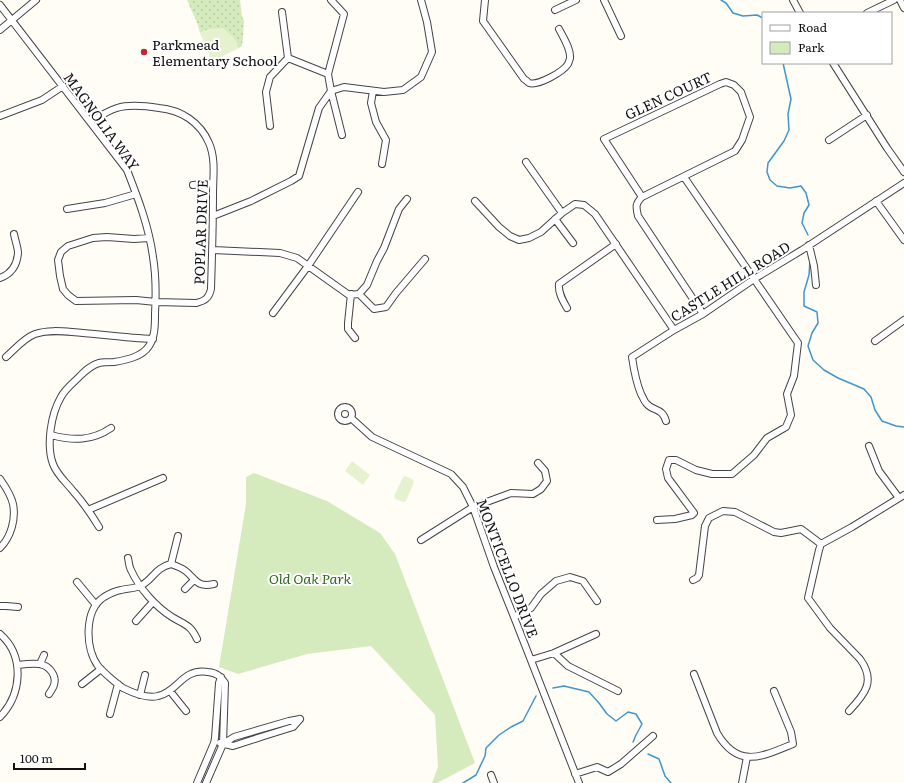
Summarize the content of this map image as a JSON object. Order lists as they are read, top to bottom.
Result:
{
  "streets": {
    "street": [
      "GLEN COURT",
      "MAGNOLIA WAY",
      "POPLAR DRIVE",
      "CASTLE HILL ROAD",
      "MONTICELLO DRIVE"
    ]
  },
  "crossings": [
    ["MAGNOLIA WAY", "POPLAR DRIVE"]
  ],
  "parks": ["Old Oak Park"],
  "places": ["Parkmead Elementary School"],
  "legend": ["Road", "Park"],
  "scale_bar": "100 m"
}
